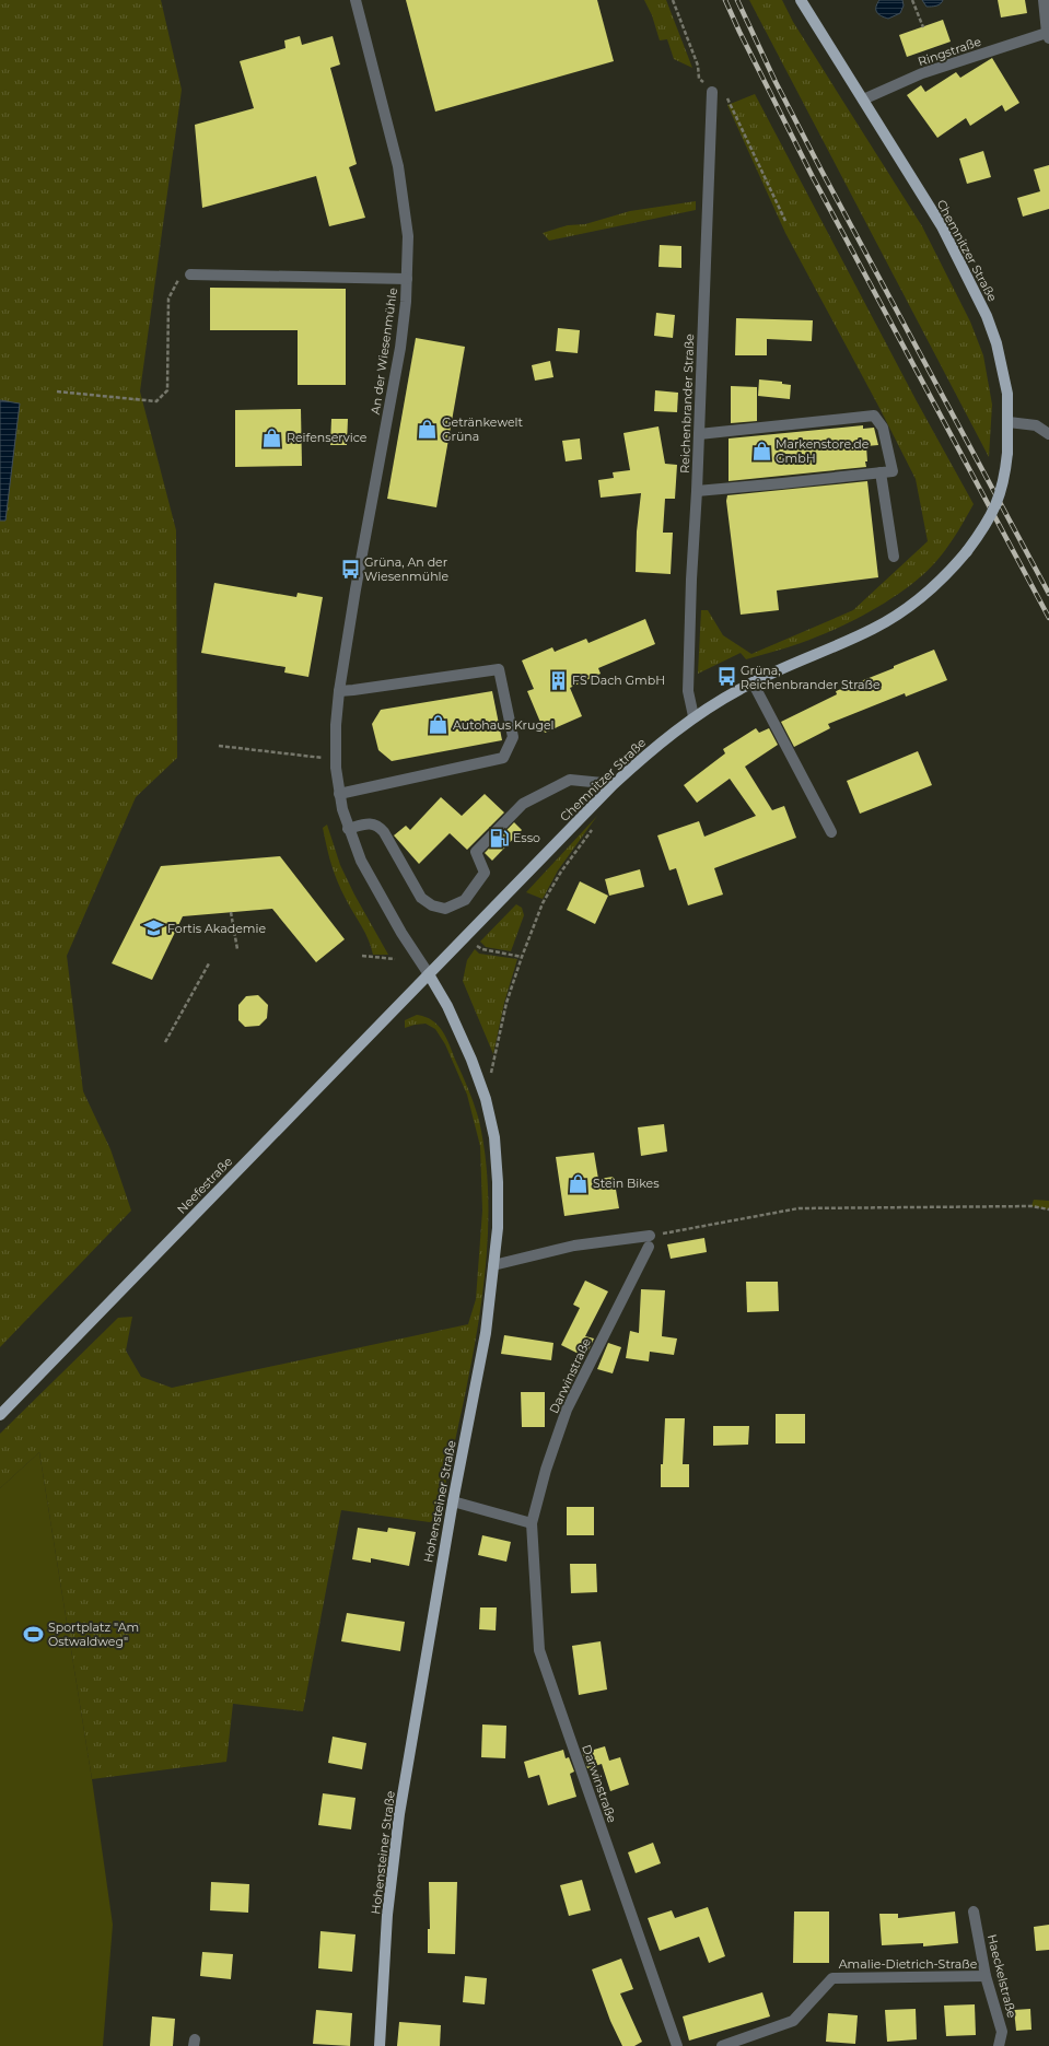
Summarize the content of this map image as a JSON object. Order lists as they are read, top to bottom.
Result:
{
  "streets": {
    "main road": ["Chemnitzer Straße", "Neefestraße", "Hohensteiner Straße"],
    "street": [
      "Ringstraße",
      "An der Wiesenmühle",
      "Reichenbrander Straße",
      "Darwinstraße",
      "Amalie-Dietrich-Straße",
      "Haeckelstraße"
    ]
  },
  "crossings": [
    ["Ringstraße", "Chemnitzer Straße"],
    ["Chemnitzer Straße", "An der Wiesenmühle"],
    ["Chemnitzer Straße", "Reichenbrander Straße"],
    ["Chemnitzer Straße", "Neefestraße"],
    ["Chemnitzer Straße", "Hohensteiner Straße"],
    ["An der Wiesenmühle", "Neefestraße"],
    ["An der Wiesenmühle", "Hohensteiner Straße"],
    ["Neefestraße", "Hohensteiner Straße"],
    ["Amalie-Dietrich-Straße", "Haeckelstraße"]
  ],
  "places": {
    "shop": [
      "Getränkewelt Grüna",
      "Reifenservice",
      "Markenstore.de GmbH",
      "Autohaus Krugel",
      "Stein Bikes"
    ],
    "bus stop": ["Grüna, An der Wiesenmühle", "Grüna, Reichenbrander Straße"],
    "building": ["FS Dach GmbH"],
    "fuel station": ["Esso"],
    "school or university": ["Fortis Akademie"],
    "sports": ["Sportplatz \"Am Ostwaldweg\""]
  }
}
